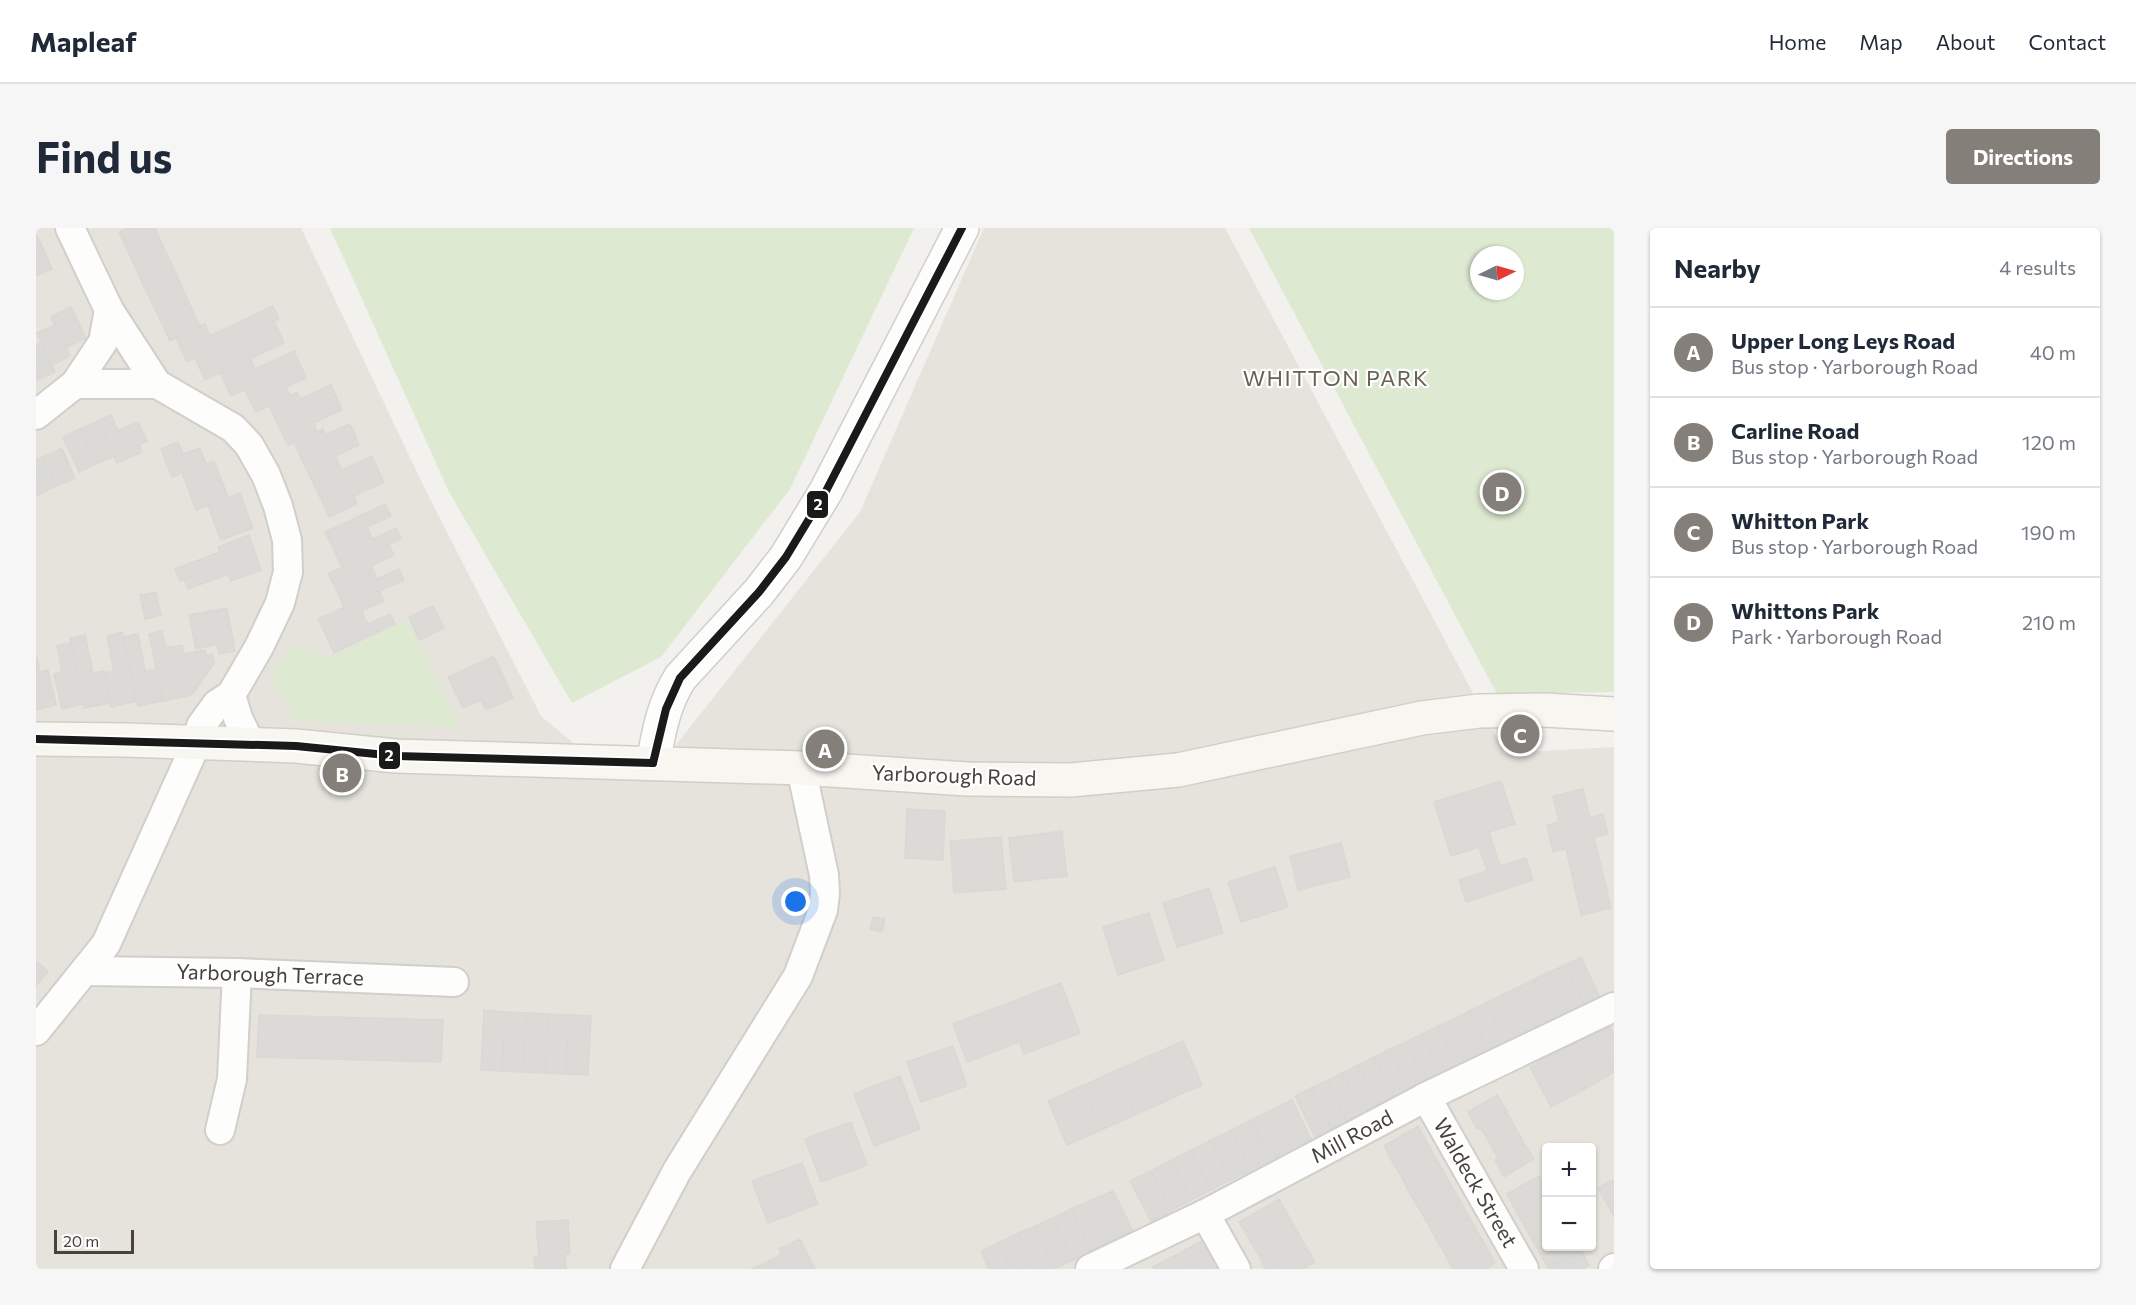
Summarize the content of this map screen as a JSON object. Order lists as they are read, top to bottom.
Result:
{
  "streets": {
    "main road": ["Yarborough Road"],
    "street": ["Yarborough Terrace", "Mill Road", "Waldeck Street"]
  },
  "crossings": [
    ["Mill Road", "Waldeck Street"]
  ],
  "districts": ["WHITTON PARK"],
  "lines": ["transit line 2"],
  "scale_bar": "20 m",
  "north": "right",
  "page": {
    "header": "Mapleaf",
    "nav": [
      "Home",
      "Map",
      "About",
      "Contact"
    ],
    "buttons": "Directions",
    "title": "Find us",
    "heading": ["Nearby", "4 results"],
    "list": [
      {
        "mark": "A",
        "name": "Upper Long Leys Road",
        "note": "Bus stop · Yarborough Road",
        "value": "40 m"
      },
      {
        "mark": "B",
        "name": "Carline Road",
        "note": "Bus stop · Yarborough Road",
        "value": "120 m"
      },
      {
        "mark": "C",
        "name": "Whitton Park",
        "note": "Bus stop · Yarborough Road",
        "value": "190 m"
      },
      {
        "mark": "D",
        "name": "Whittons Park",
        "note": "Park · Yarborough Road",
        "value": "210 m"
      }
    ],
    "pins": [
      "D",
      "C",
      "A",
      "B"
    ],
    "map_buttons": ["+", "−"],
    "scale": "20 m"
  }
}
